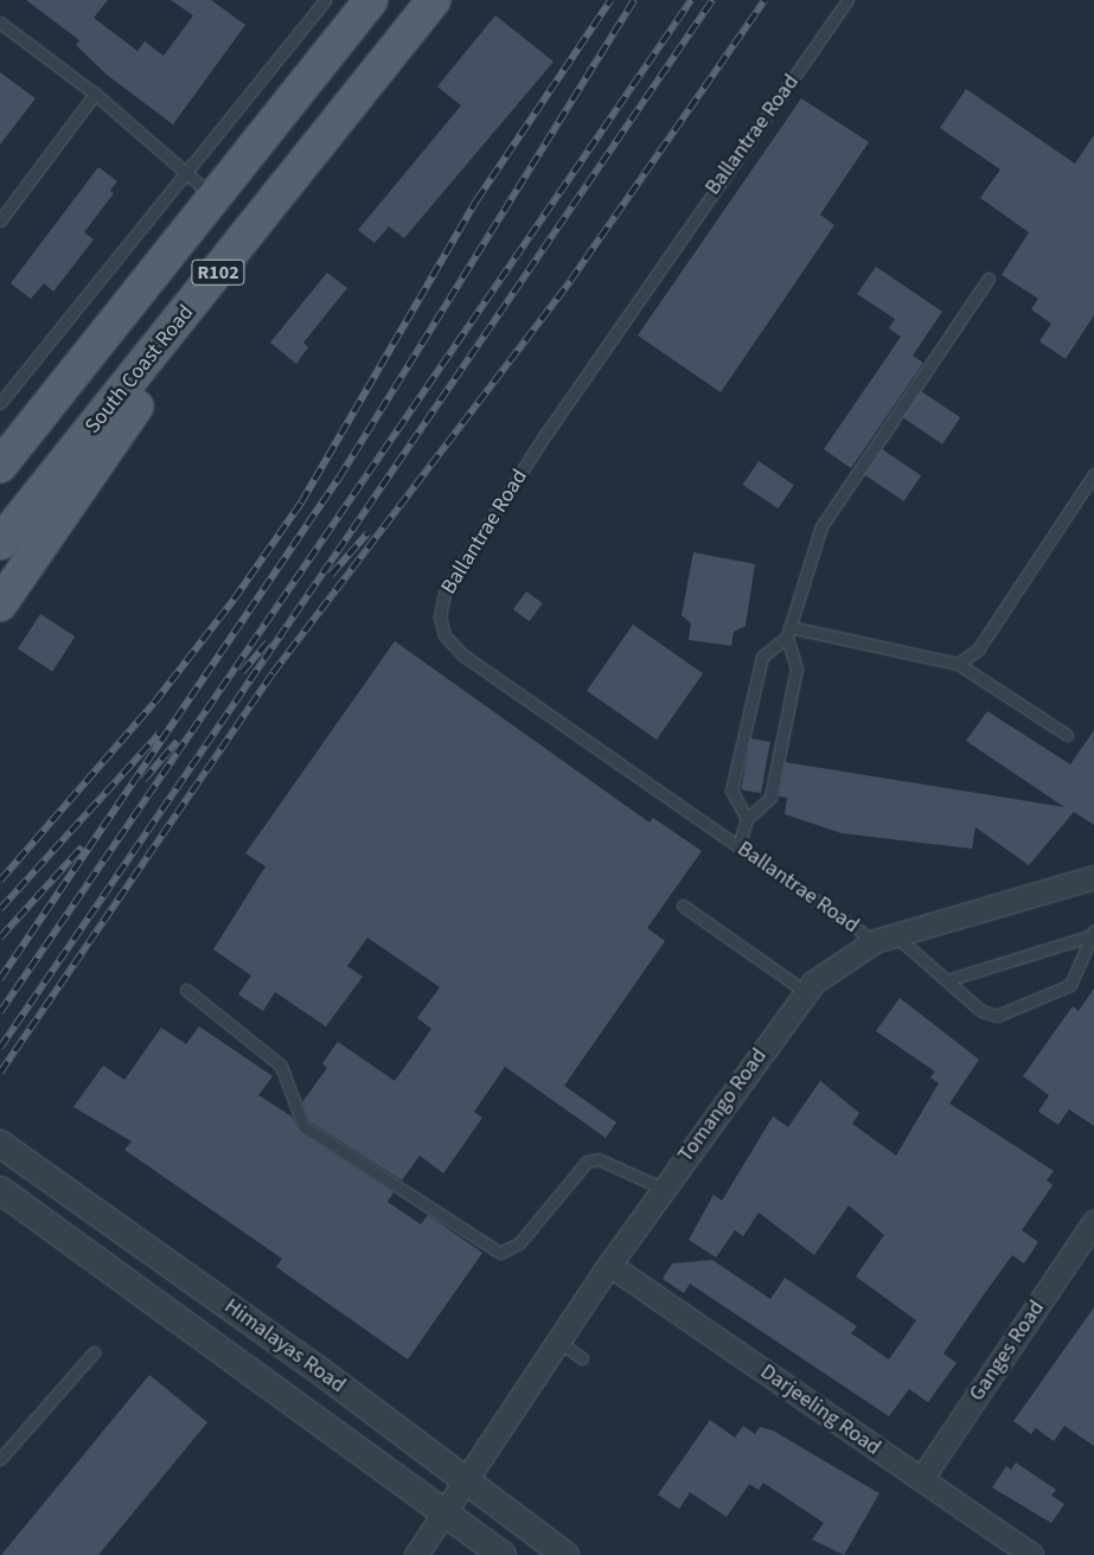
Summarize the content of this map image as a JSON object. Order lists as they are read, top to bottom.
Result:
{
  "streets": {
    "main road": ["R102", "South Coast Road"],
    "street": [
      "Tomango Road",
      "Himalayas Road",
      "Ganges Road",
      "Darjeeling Road"
    ],
    "lane": ["Ballantrae Road"]
  },
  "crossings": [
    ["Ballantrae Road", "Tomango Road"],
    ["Tomango Road", "Himalayas Road"],
    ["Tomango Road", "Darjeeling Road"],
    ["Ganges Road", "Darjeeling Road"]
  ]
}
